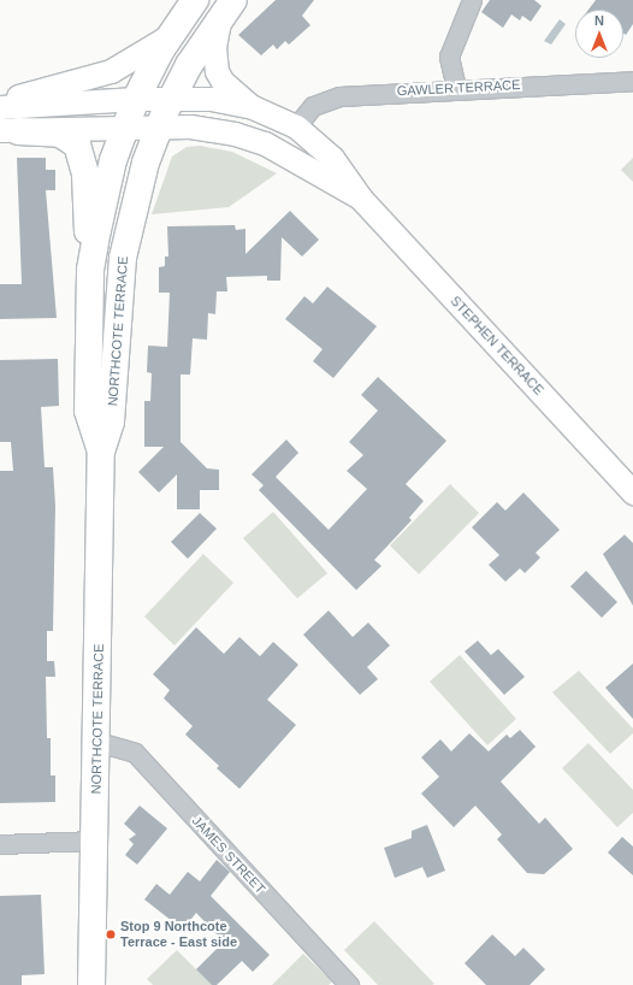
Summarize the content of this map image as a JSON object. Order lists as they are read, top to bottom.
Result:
{
  "streets": {
    "highway": ["NORTHCOTE TERRACE"],
    "main road": ["STEPHEN TERRACE"],
    "street": ["GAWLER TERRACE", "JAMES STREET"]
  },
  "crossings": [
    ["GAWLER TERRACE", "STEPHEN TERRACE"],
    ["NORTHCOTE TERRACE", "STEPHEN TERRACE"],
    ["NORTHCOTE TERRACE", "JAMES STREET"]
  ],
  "places": ["Stop 9 Northcote Terrace - East side"],
  "north": "top"
}
